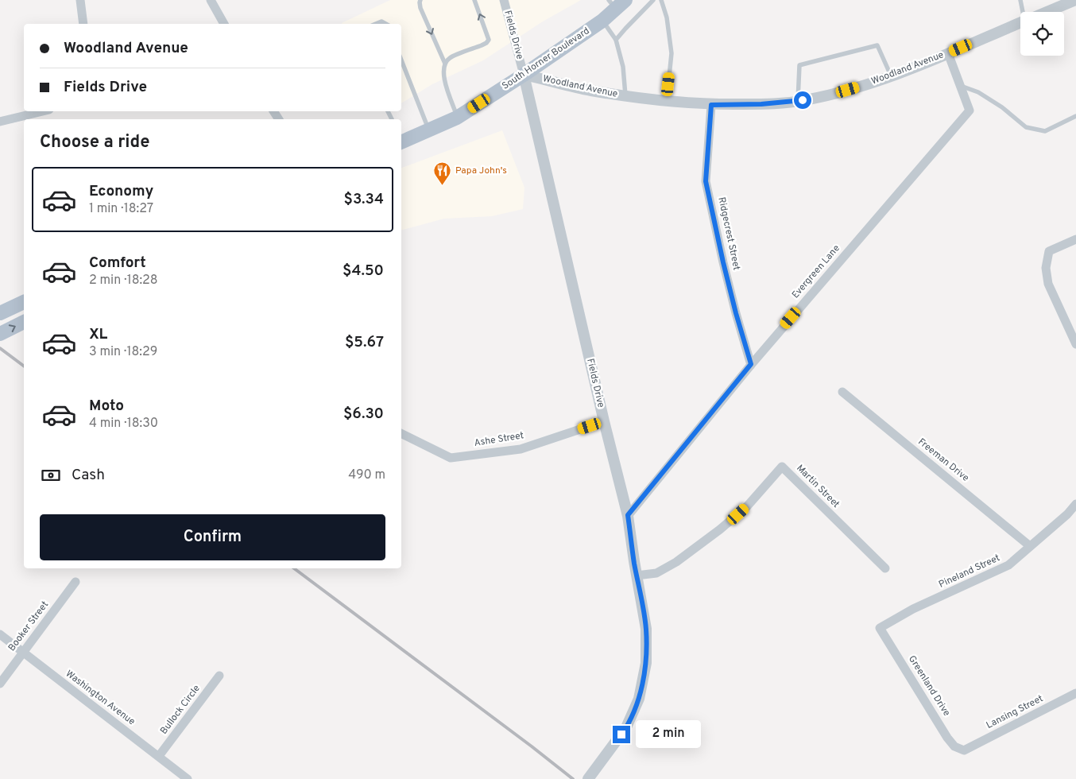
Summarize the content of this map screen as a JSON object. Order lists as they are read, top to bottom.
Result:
{
  "streets": {
    "main road": ["South Horner Boulevard"],
    "street": [
      "Fields Drive",
      "Woodland Avenue",
      "Ridgecrest Street",
      "Evergreen Lane",
      "Ashe Street",
      "Freeman Drive",
      "Martin Street",
      "Pineland Street",
      "Booker Street",
      "Greenland Drive",
      "Washington Avenue",
      "Bullock Circle",
      "Lansing Street"
    ]
  },
  "crossings": [
    ["Fields Drive", "South Horner Boulevard"],
    ["Fields Drive", "Woodland Avenue"],
    ["Fields Drive", "Evergreen Lane"],
    ["Fields Drive", "Ashe Street"],
    ["Fields Drive", "Martin Street"],
    ["South Horner Boulevard", "Woodland Avenue"],
    ["Woodland Avenue", "Ridgecrest Street"],
    ["Woodland Avenue", "Evergreen Lane"],
    ["Ridgecrest Street", "Evergreen Lane"],
    ["Freeman Drive", "Pineland Street"],
    ["Pineland Street", "Greenland Drive"],
    ["Booker Street", "Washington Avenue"],
    ["Greenland Drive", "Lansing Street"],
    ["Washington Avenue", "Bullock Circle"]
  ],
  "places": {
    "restaurant": ["Papa John's"]
  },
  "page": {
    "banner": ["Woodland Avenue", "Fields Drive"],
    "heading": "Choose a ride",
    "list": [
      {
        "name": "Economy",
        "note": "1 min · 18:27",
        "value": "$3.34"
      },
      {
        "name": "Comfort",
        "note": "2 min · 18:28",
        "value": "$4.50"
      },
      {
        "name": "XL",
        "note": "3 min · 18:29",
        "value": "$5.67"
      },
      {
        "name": "Moto",
        "note": "4 min · 18:30",
        "value": "$6.30"
      }
    ],
    "pay": ["Cash", "490 m"],
    "buttons": "Confirm",
    "bubble": "2 min"
  }
}
